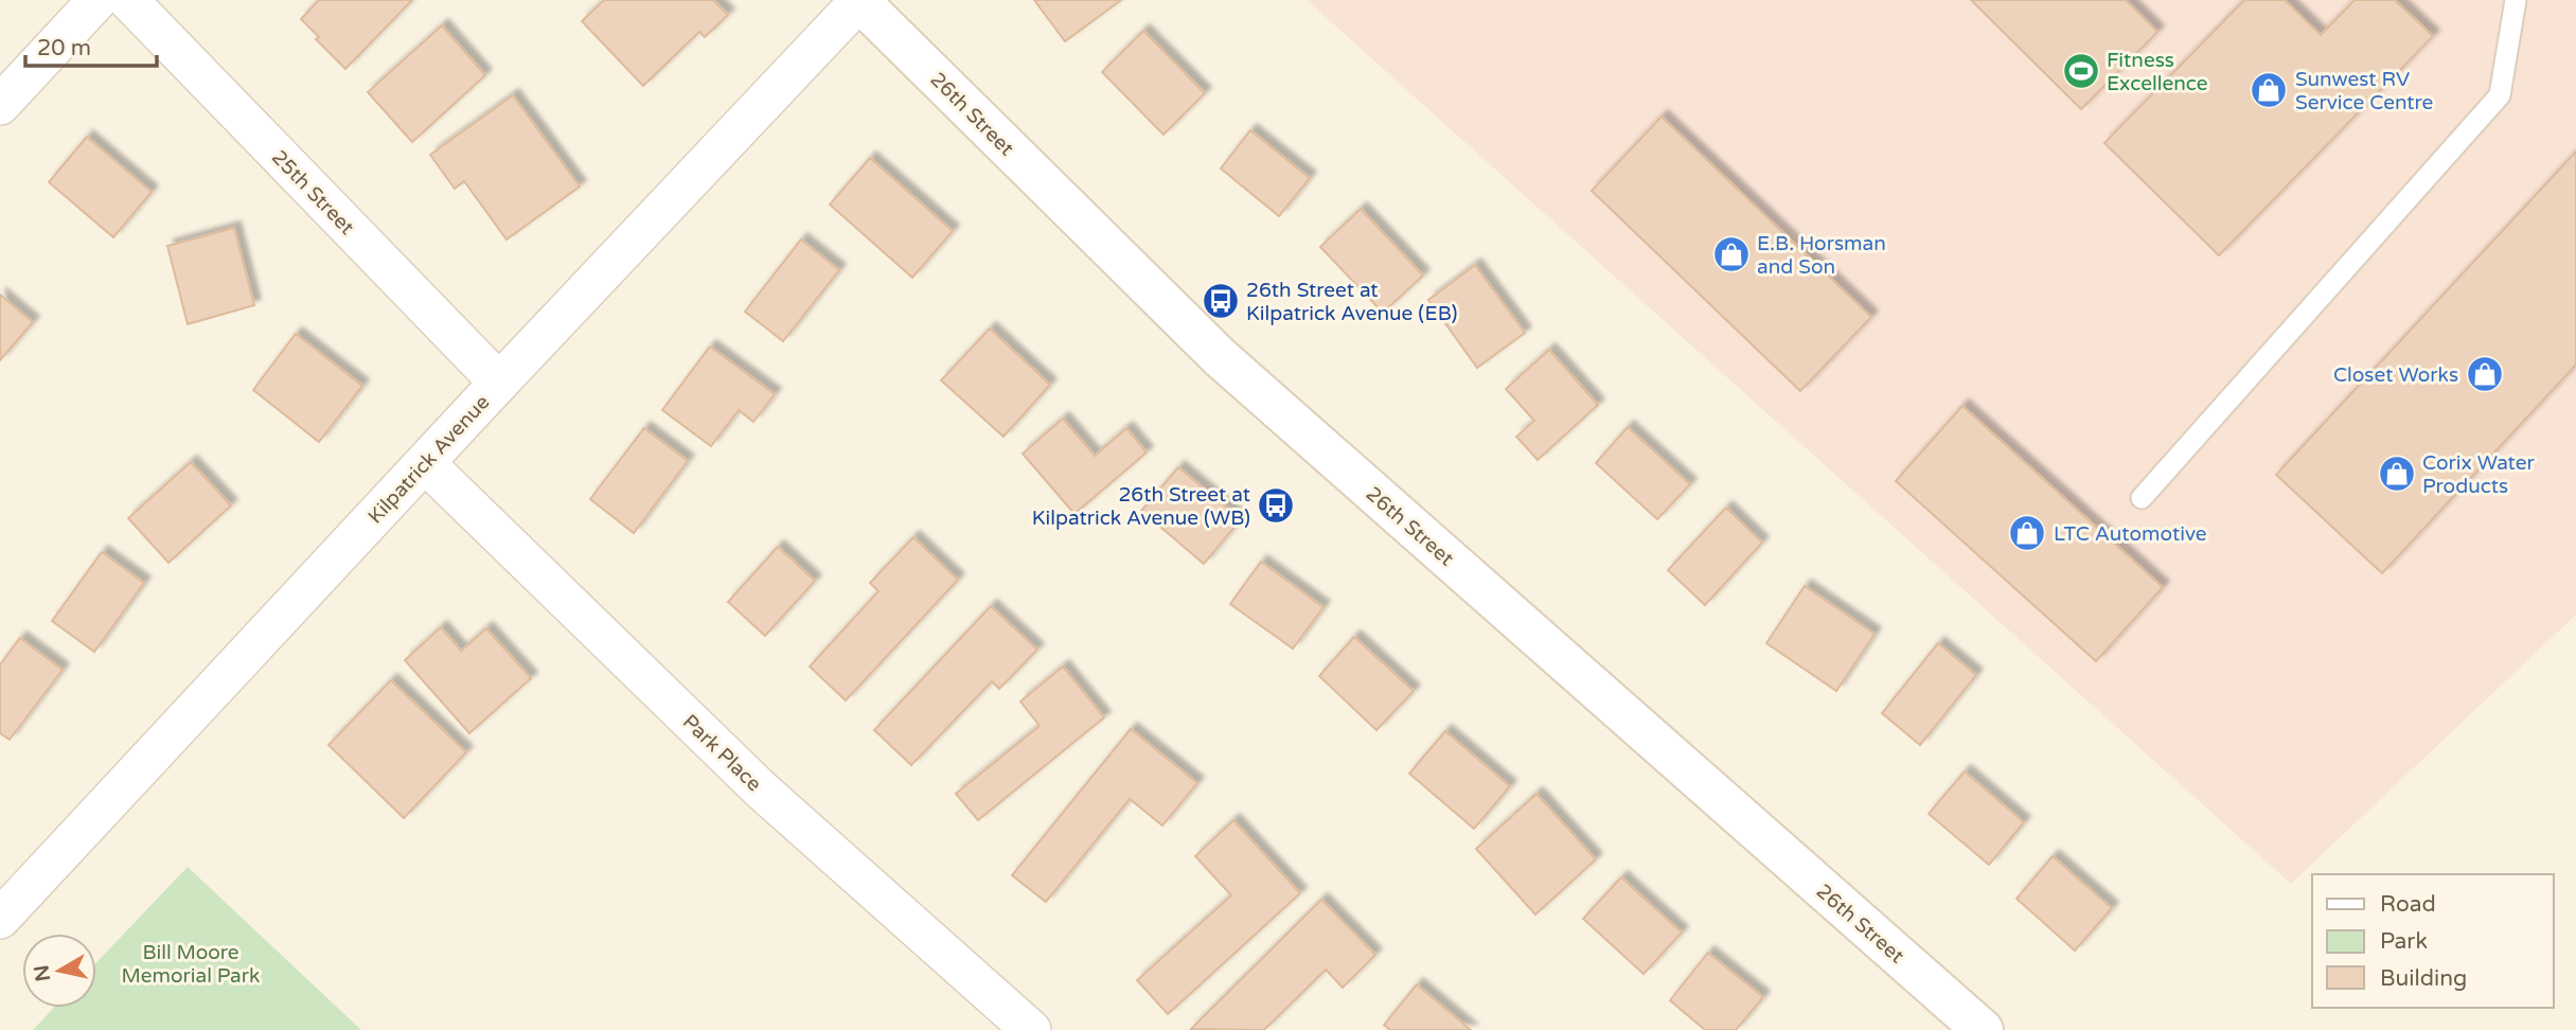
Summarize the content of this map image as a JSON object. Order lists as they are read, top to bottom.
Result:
{
  "streets": {
    "street": [
      "26th Street",
      "25th Street",
      "Kilpatrick Avenue",
      "Park Place"
    ]
  },
  "crossings": [
    ["26th Street", "Kilpatrick Avenue"],
    ["25th Street", "Kilpatrick Avenue"],
    ["Kilpatrick Avenue", "Park Place"]
  ],
  "parks": ["Bill Moore Memorial Park"],
  "places": {
    "sports": ["Fitness Excellence"],
    "shop": [
      "Sunwest RV Service Centre",
      "E.B. Horsman and Son",
      "Closet Works",
      "Corix Water Products",
      "LTC Automotive"
    ],
    "bus stop": ["26th Street at Kilpatrick Avenue (EB)", "26th Street at Kilpatrick Avenue (WB)"]
  },
  "legend": ["Road", "Park", "Building"],
  "scale_bar": "20 m",
  "north": "left"
}
